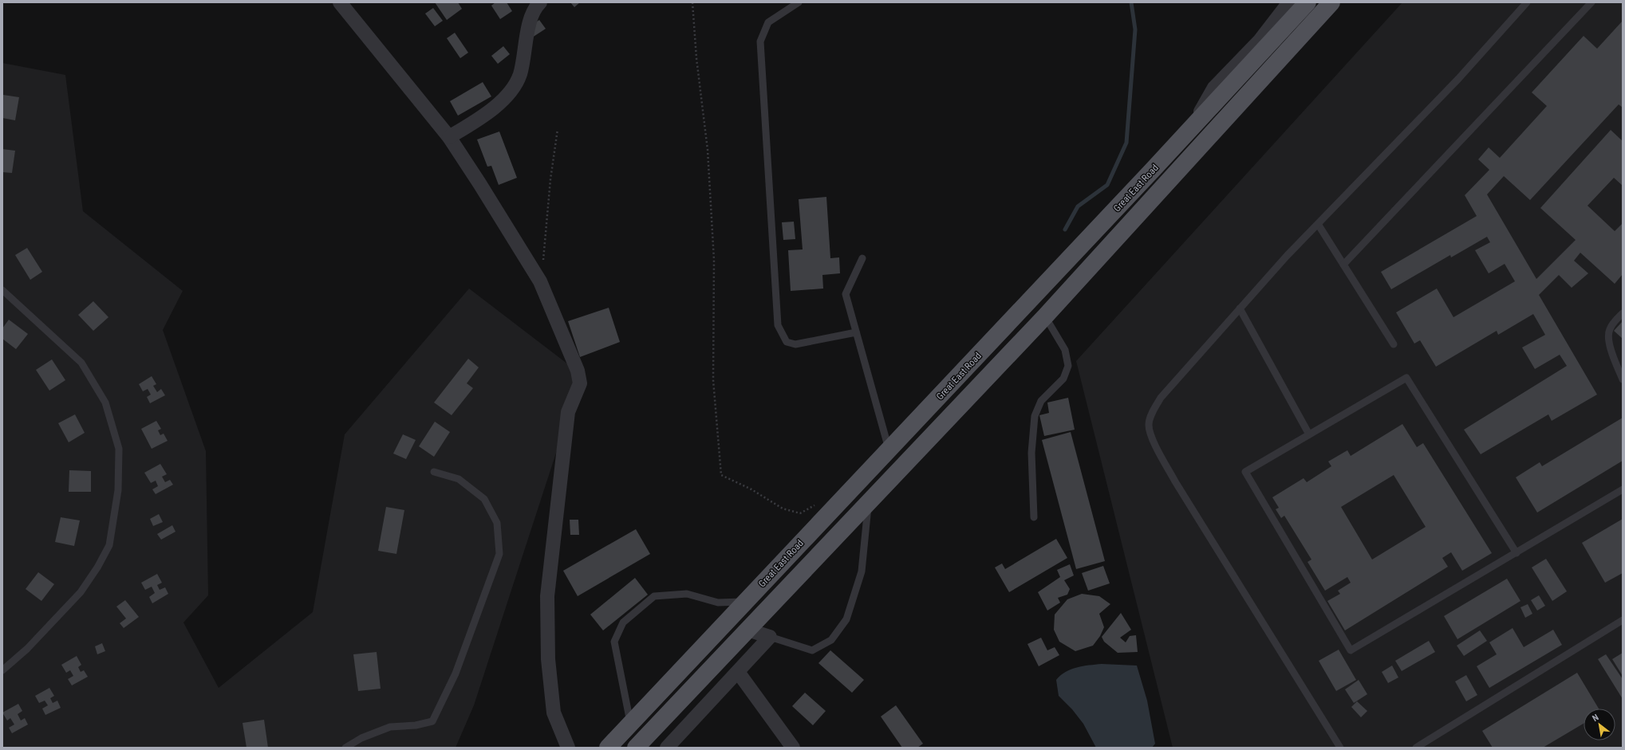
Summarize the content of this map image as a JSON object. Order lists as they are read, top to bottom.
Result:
{
  "streets": {
    "main road": ["Great East Road"]
  },
  "north": "top left"
}
